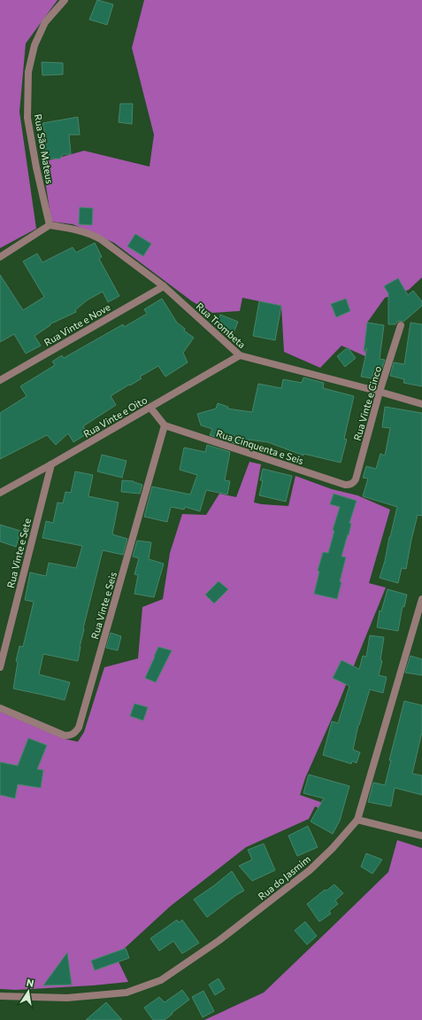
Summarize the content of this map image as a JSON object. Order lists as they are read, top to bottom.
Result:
{
  "streets": {
    "street": [
      "Rua São Mateus",
      "Rua Vinte e Nove",
      "Rua Trombeta",
      "Rua Vinte e Cinco",
      "Rua Vinte e Oito",
      "Rua Cinquenta e Seis",
      "Rua Vinte e Sete",
      "Rua Vinte e Seis",
      "Rua do Jasmim"
    ]
  },
  "crossings": [
    ["Rua São Mateus", "Rua Trombeta"],
    ["Rua Vinte e Nove", "Rua Trombeta"],
    ["Rua Trombeta", "Rua Vinte e Cinco"],
    ["Rua Trombeta", "Rua Vinte e Oito"],
    ["Rua Vinte e Cinco", "Rua Cinquenta e Seis"],
    ["Rua Vinte e Oito", "Rua Vinte e Sete"],
    ["Rua Cinquenta e Seis", "Rua Vinte e Seis"]
  ],
  "north": "top"
}
